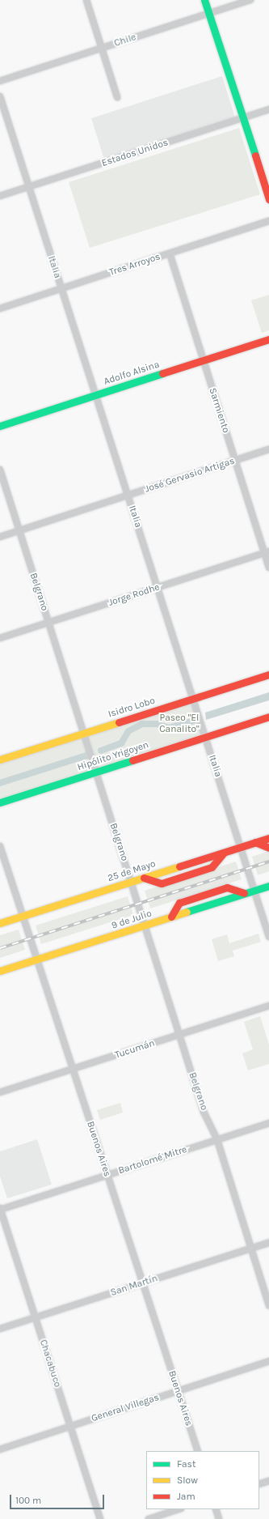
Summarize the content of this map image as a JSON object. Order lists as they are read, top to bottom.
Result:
{
  "streets": {
    "main road": [
      "Adolfo Alsina",
      "Isidro Lobo",
      "Hipólito Yrigoyen",
      "25 de Mayo",
      "9 de Julio"
    ],
    "street": [
      "Chile",
      "Estados Unidos",
      "Tres Arroyos",
      "Italia",
      "Sarmiento",
      "José Gervasio Artigas",
      "Belgrano",
      "Jorge Rodhe",
      "Tucumán",
      "Buenos Aires",
      "Bartolomé Mitre",
      "San Martín",
      "Chacabuco",
      "General Villegas"
    ]
  },
  "crossings": [
    ["Estados Unidos", "Italia"],
    ["Tres Arroyos", "Italia"],
    ["Tres Arroyos", "Sarmiento"],
    ["Italia", "Adolfo Alsina"],
    ["Italia", "José Gervasio Artigas"],
    ["Italia", "Jorge Rodhe"],
    ["Italia", "Isidro Lobo"],
    ["Italia", "Hipólito Yrigoyen"],
    ["Italia", "25 de Mayo"],
    ["Italia", "9 de Julio"],
    ["Adolfo Alsina", "Sarmiento"],
    ["Sarmiento", "José Gervasio Artigas"],
    ["Sarmiento", "Jorge Rodhe"],
    ["José Gervasio Artigas", "Belgrano"],
    ["Belgrano", "Jorge Rodhe"],
    ["Belgrano", "Isidro Lobo"],
    ["Belgrano", "Hipólito Yrigoyen"],
    ["Belgrano", "25 de Mayo"],
    ["Belgrano", "9 de Julio"],
    ["Belgrano", "Tucumán"],
    ["Belgrano", "Bartolomé Mitre"],
    ["Belgrano", "San Martín"],
    ["25 de Mayo", "Buenos Aires"],
    ["9 de Julio", "Buenos Aires"],
    ["Tucumán", "Buenos Aires"],
    ["Buenos Aires", "Bartolomé Mitre"],
    ["Buenos Aires", "San Martín"],
    ["Buenos Aires", "General Villegas"],
    ["Bartolomé Mitre", "Chacabuco"],
    ["San Martín", "Chacabuco"],
    ["Chacabuco", "General Villegas"]
  ],
  "parks": ["Paseo \"El Canalito\""],
  "legend": ["Fast", "Slow", "Jam"],
  "scale_bar": "100 m"
}
